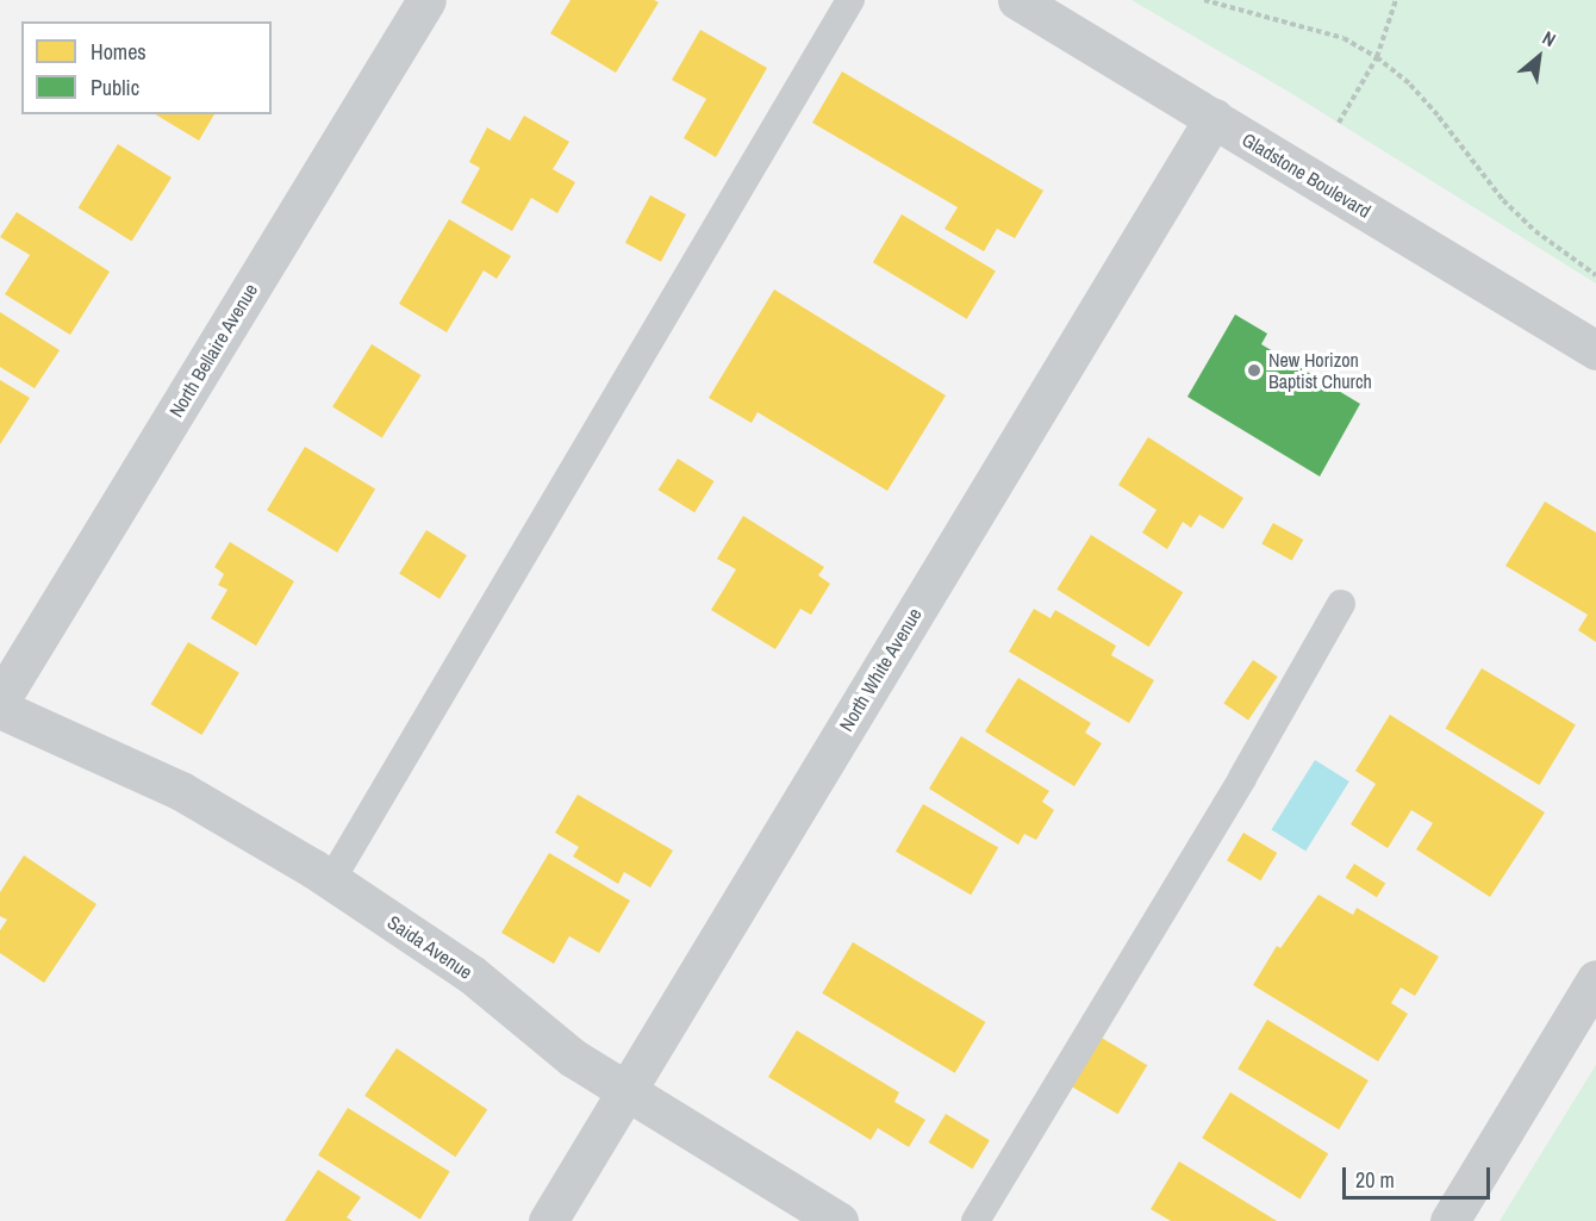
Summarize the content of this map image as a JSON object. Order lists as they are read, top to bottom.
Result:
{
  "streets": {
    "street": [
      "Gladstone Boulevard",
      "North Bellaire Avenue",
      "North White Avenue",
      "Saida Avenue"
    ]
  },
  "crossings": [
    ["Gladstone Boulevard", "North White Avenue"],
    ["North White Avenue", "Saida Avenue"]
  ],
  "places": ["New Horizon Baptist Church"],
  "legend": ["Homes", "Public"],
  "scale_bar": "20 m",
  "north": "top right"
}
